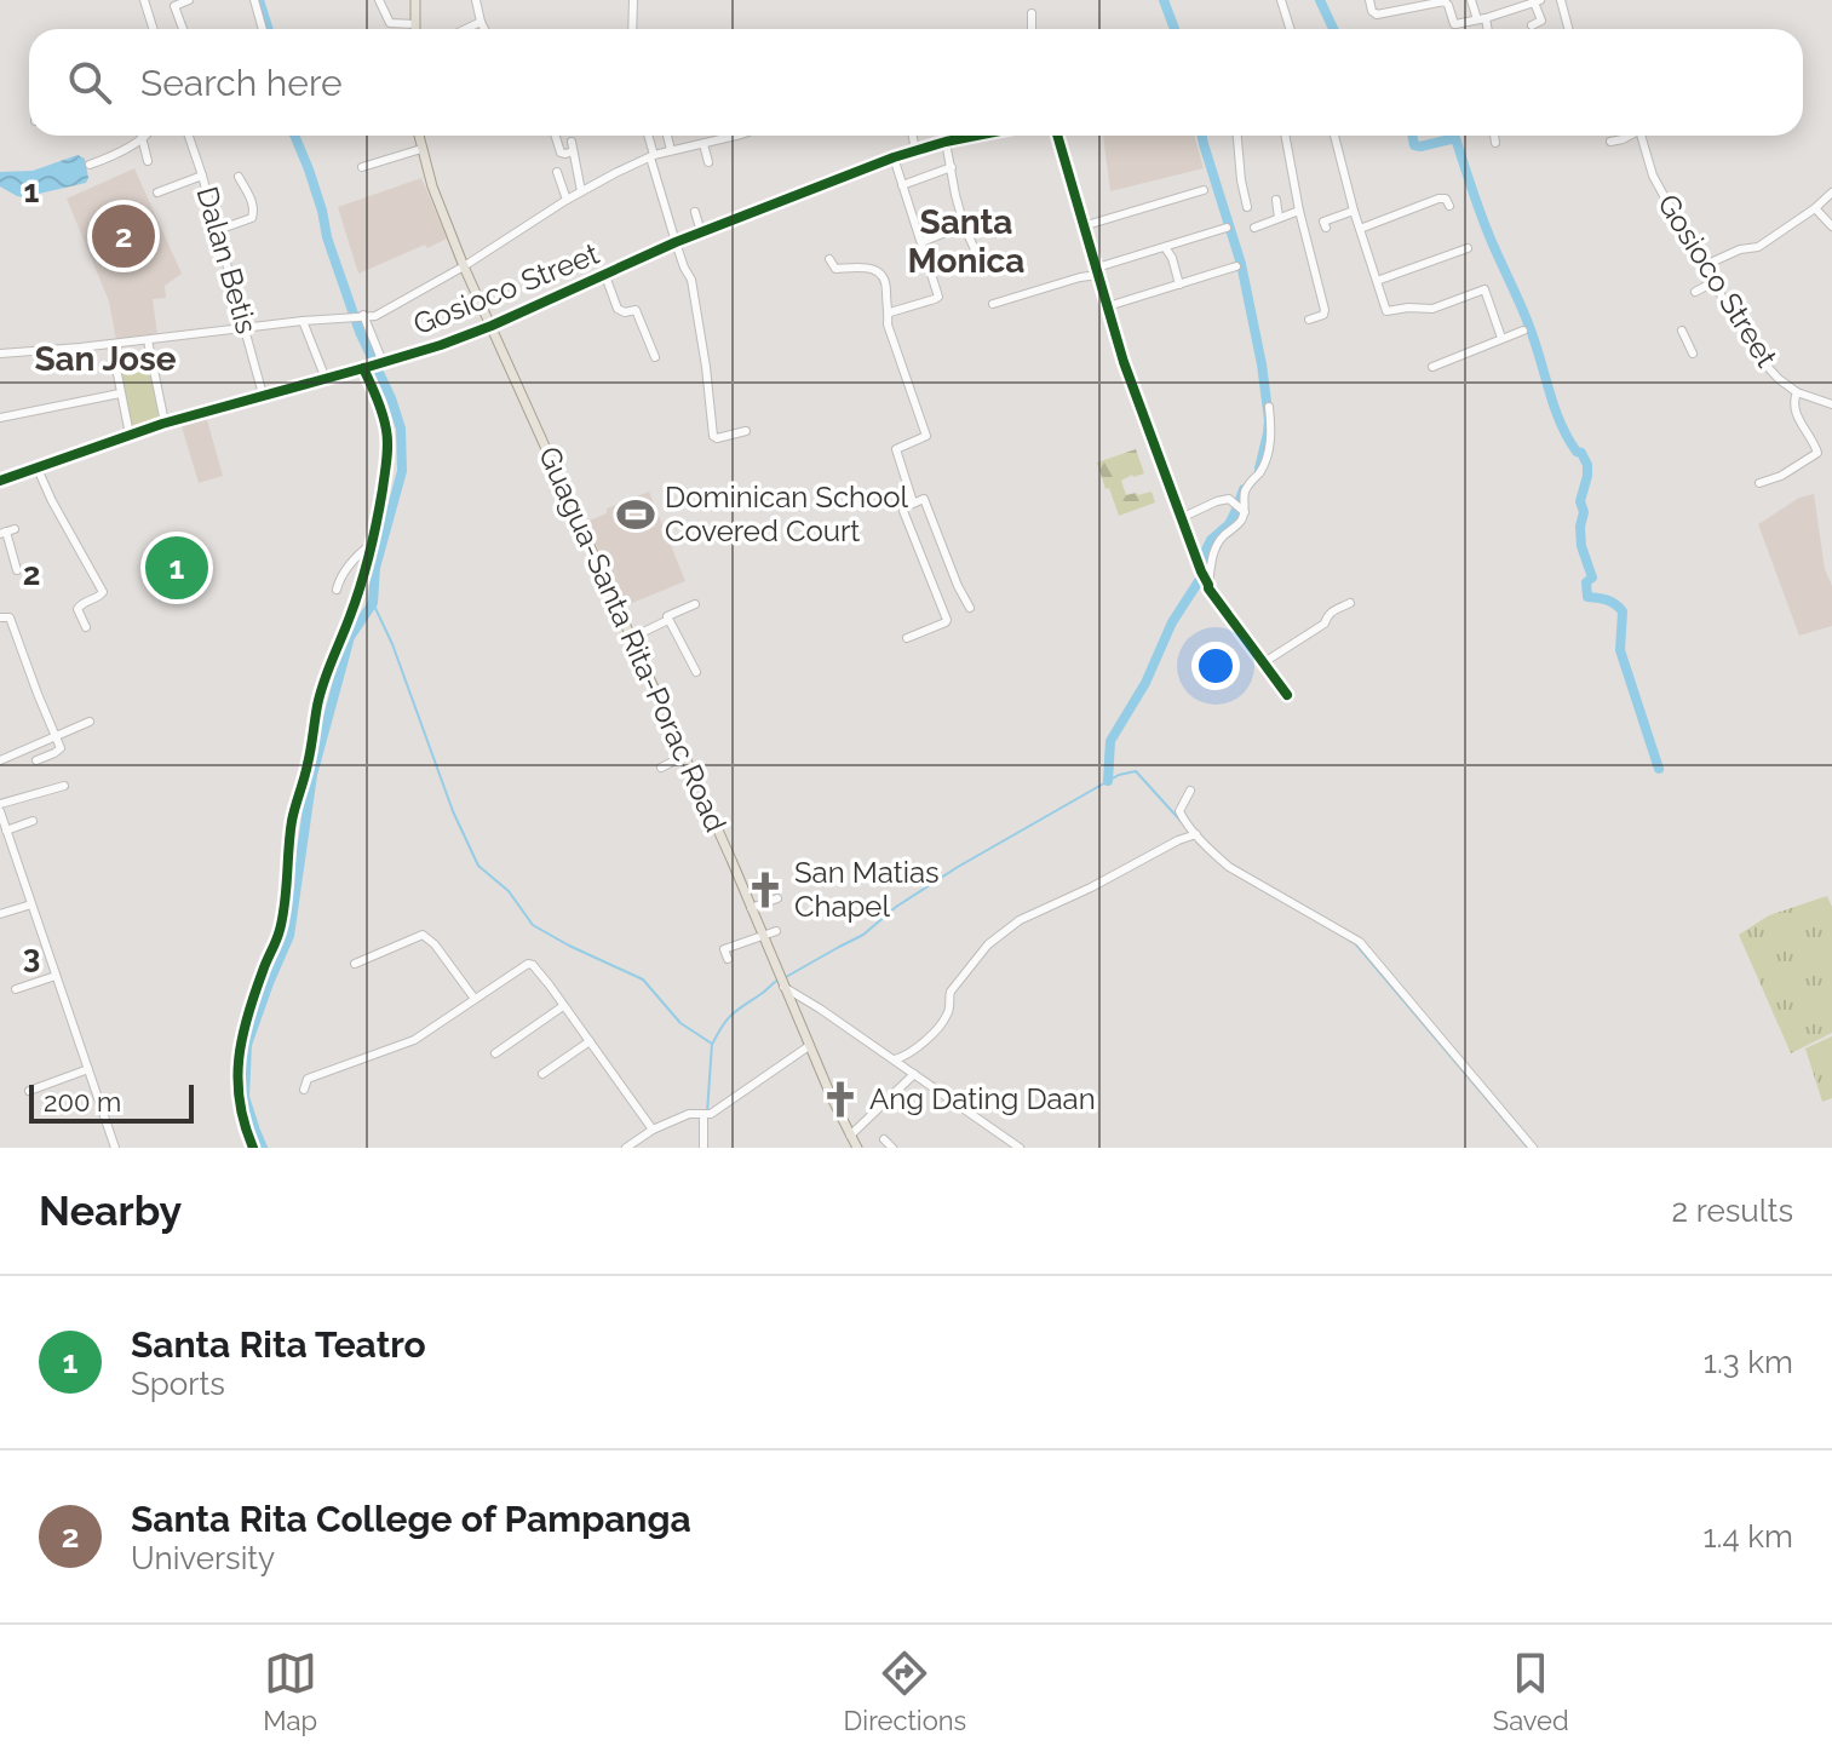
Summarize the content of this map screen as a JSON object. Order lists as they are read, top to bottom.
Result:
{
  "streets": {
    "main road": ["Guagua-Santa Rita-Porac Road"],
    "street": ["Dalan Betis", "Gosioco Street"]
  },
  "crossings": [
    ["Dalan Betis", "Gosioco Street"],
    ["Gosioco Street", "Guagua-Santa Rita-Porac Road"]
  ],
  "districts": ["Santa Monica", "San Jose"],
  "places": {
    "sports": ["Dominican School Covered Court"],
    "church": ["San Matias Chapel", "Ang Dating Daan"]
  },
  "scale_bar": "200 m",
  "page": {
    "search": "Search here",
    "pins": ["2", "1"],
    "scale": "200 m",
    "heading": ["Nearby", "2 results"],
    "list": [
      {
        "mark": "1",
        "name": "Santa Rita Teatro",
        "note": "Sports",
        "value": "1.3 km"
      },
      {
        "mark": "2",
        "name": "Santa Rita College of Pampanga",
        "note": "University",
        "value": "1.4 km"
      }
    ],
    "nav": ["Map", "Directions", "Saved"]
  },
  "grid": {
    "rows": ["1", "2", "3"]
  }
}
